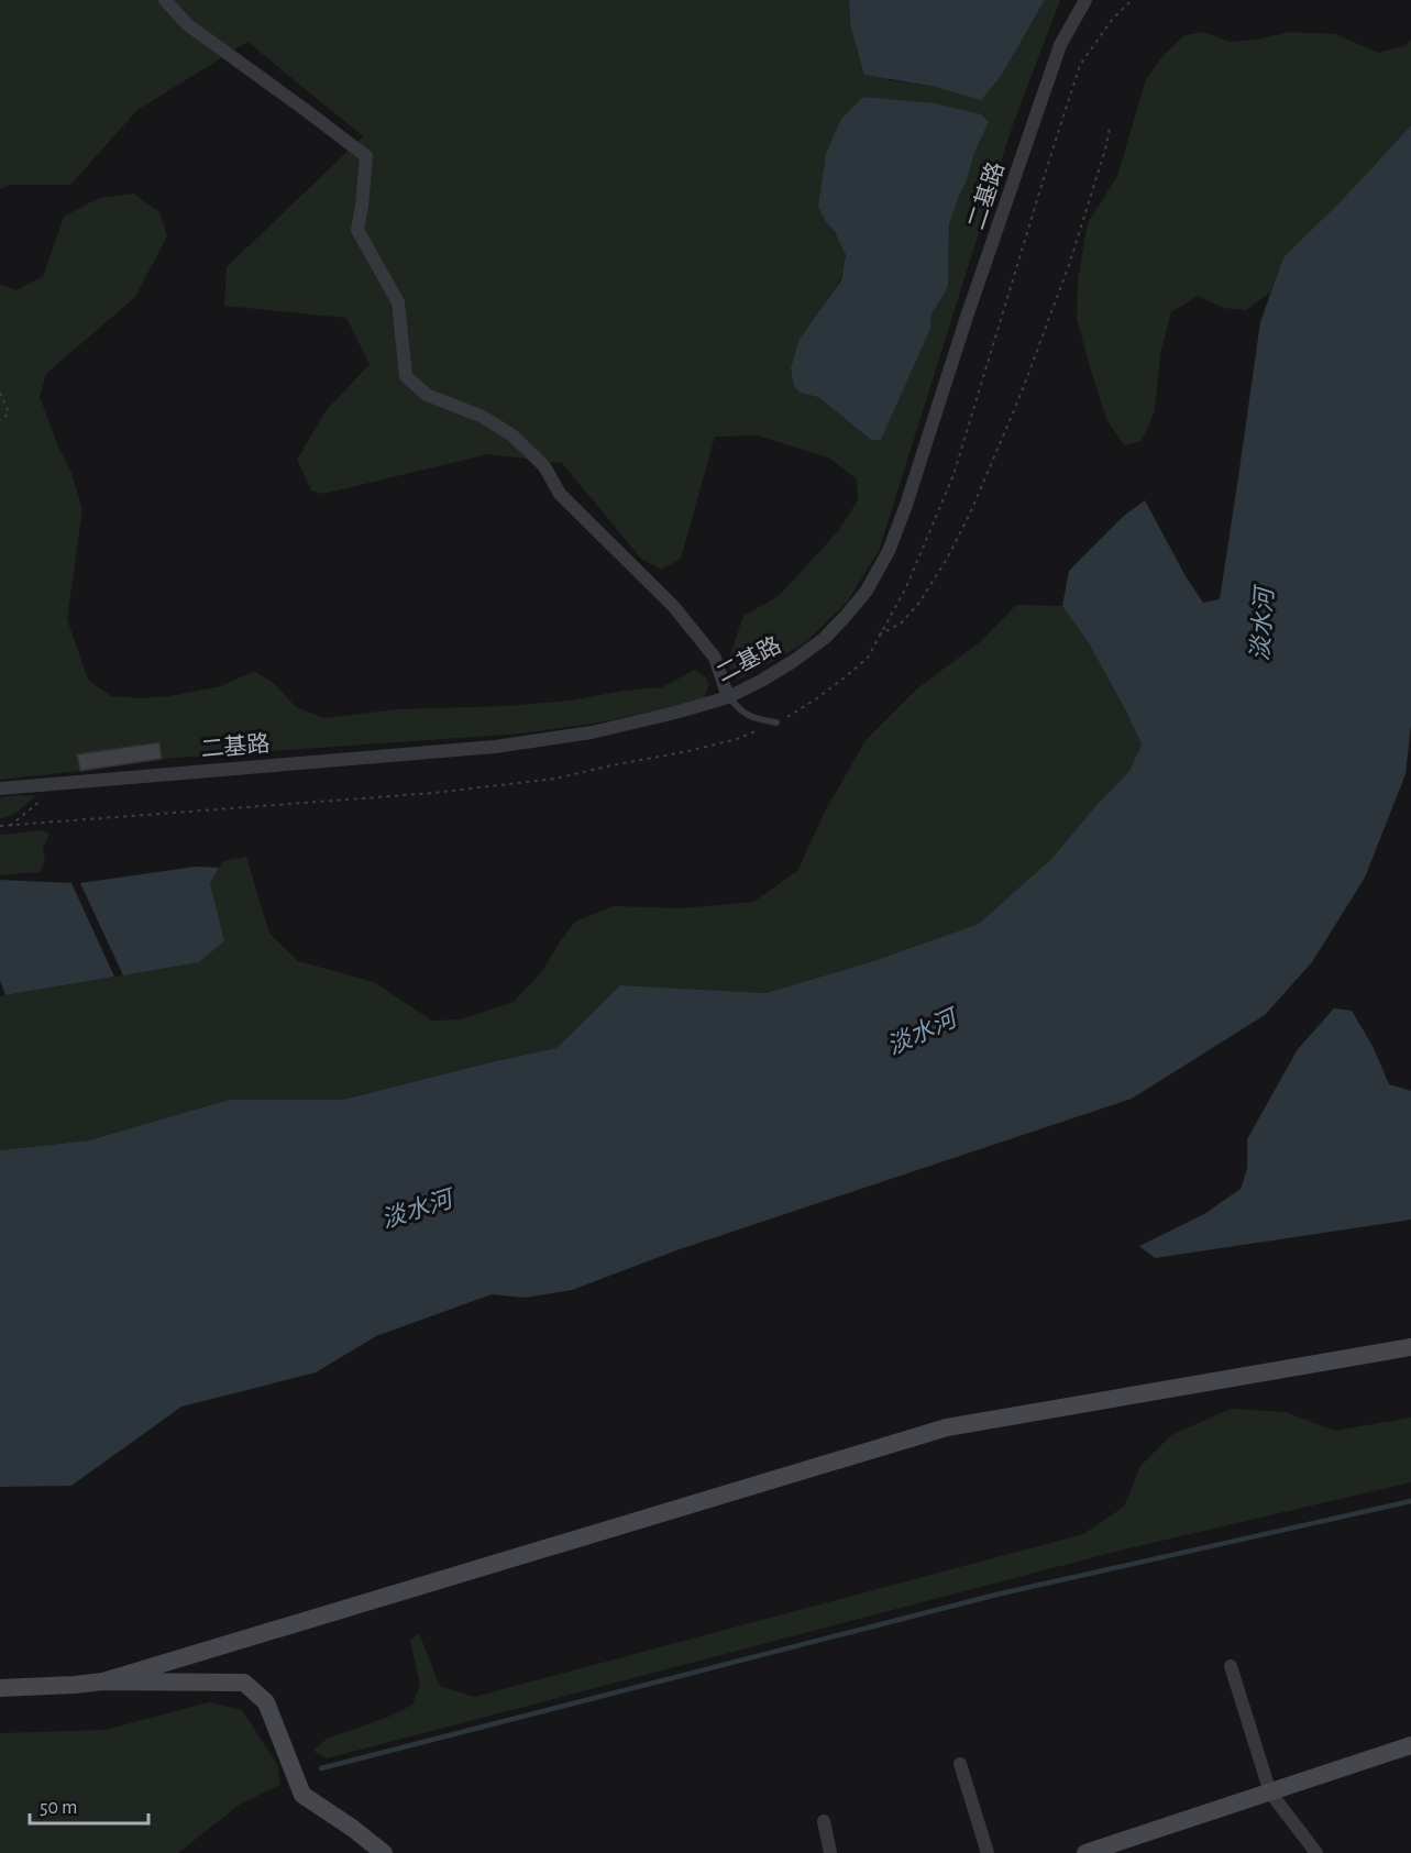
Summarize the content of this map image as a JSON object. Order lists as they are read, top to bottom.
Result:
{
  "streets": {
    "street": ["二基路"]
  },
  "water": ["淡水河"],
  "scale_bar": "50 m"
}
